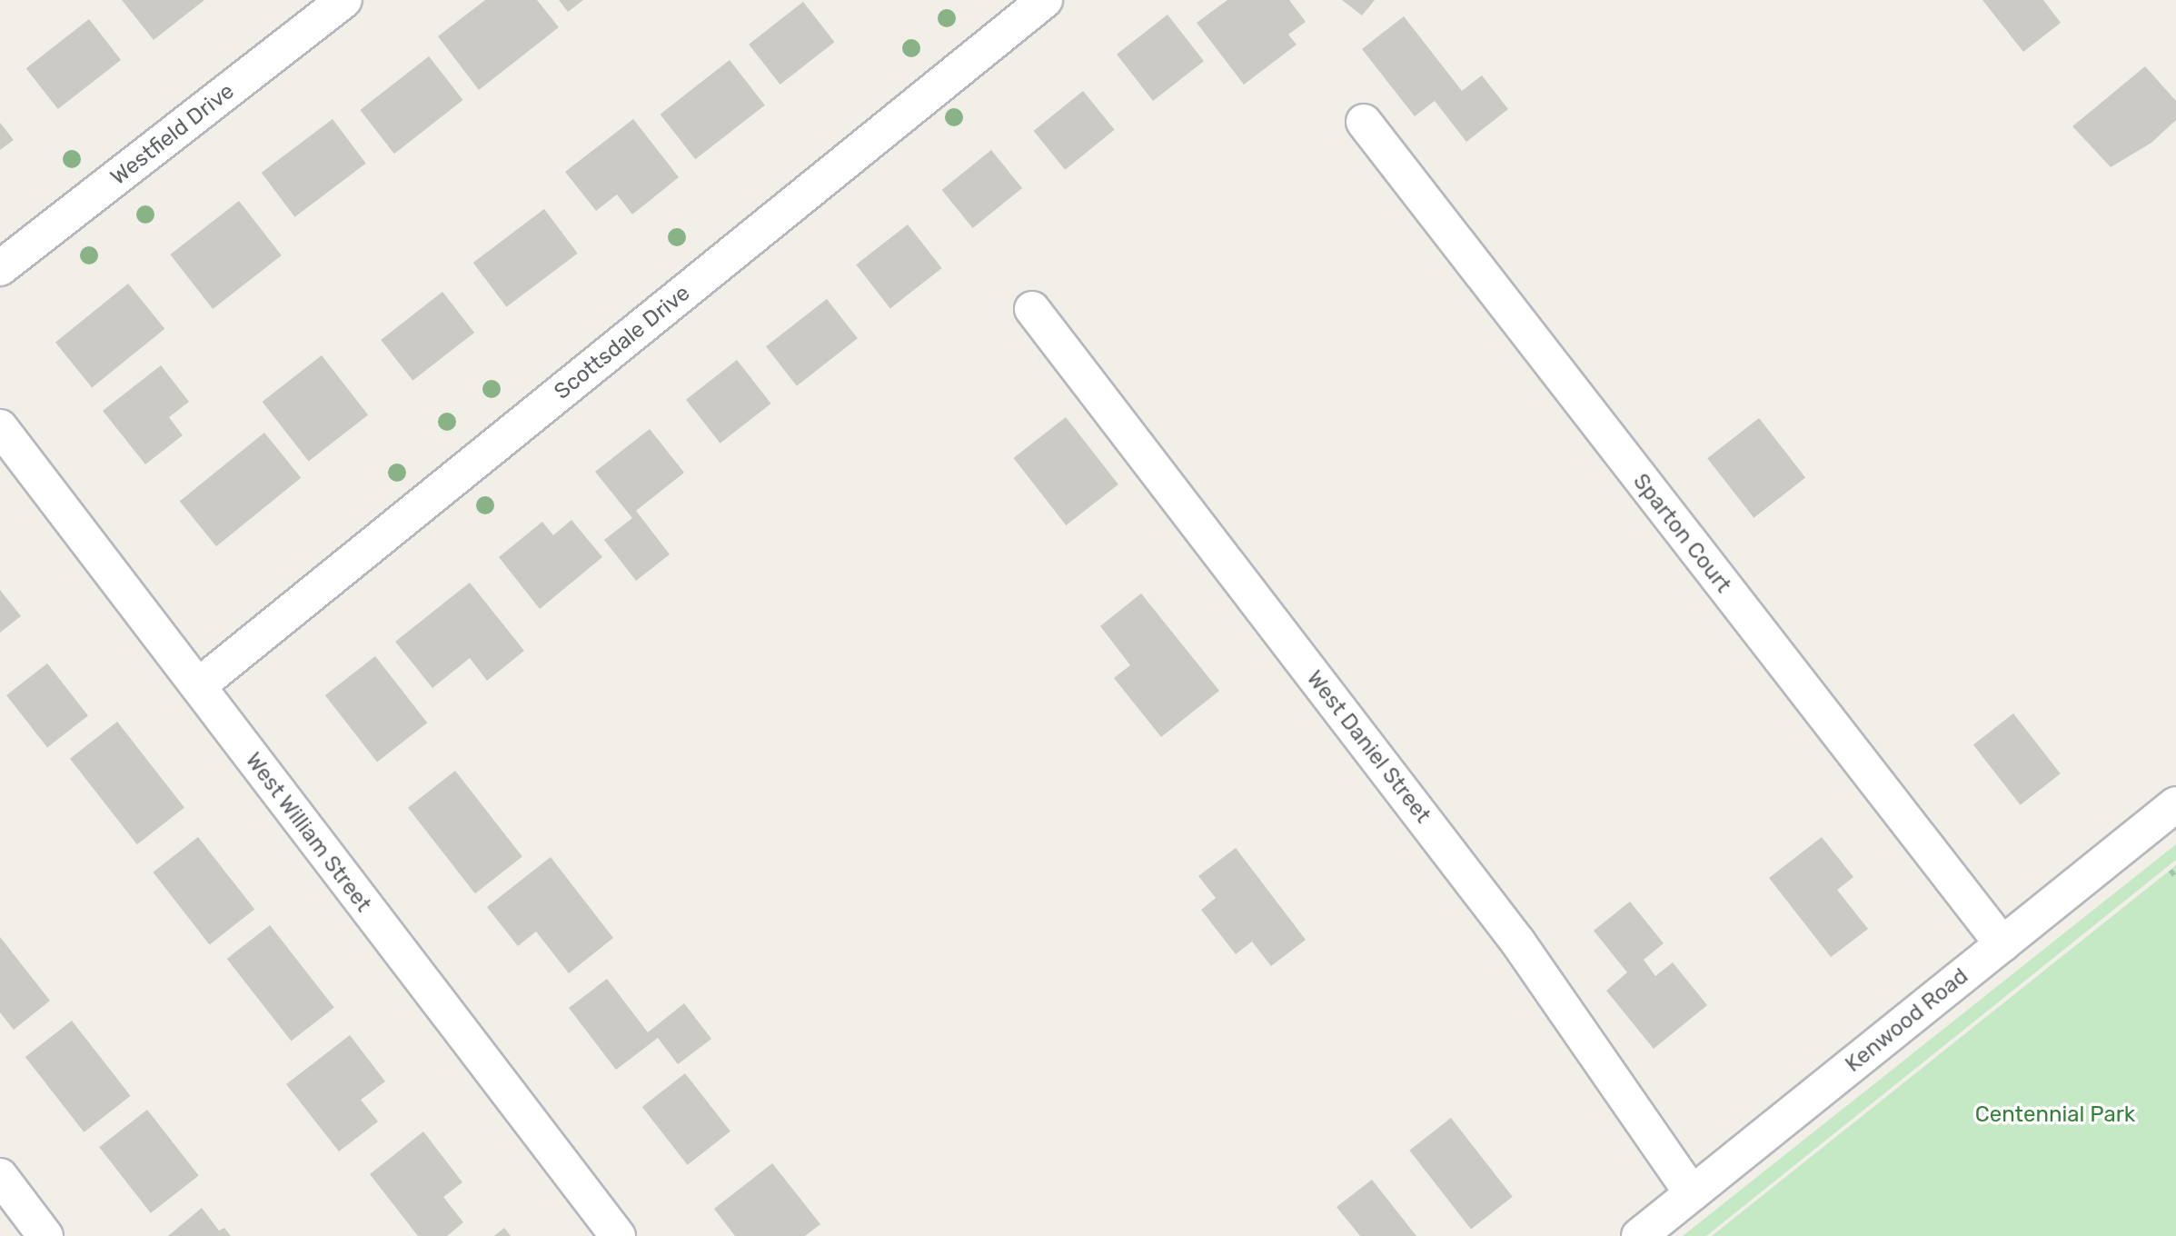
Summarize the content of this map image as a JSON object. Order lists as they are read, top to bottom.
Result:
{
  "streets": {
    "street": [
      "Westfield Drive",
      "Scottsdale Drive",
      "Sparton Court",
      "West Daniel Street",
      "West William Street",
      "Kenwood Road"
    ]
  },
  "crossings": [
    ["Scottsdale Drive", "West William Street"],
    ["Sparton Court", "Kenwood Road"],
    ["West Daniel Street", "Kenwood Road"]
  ],
  "parks": ["Centennial Park"]
}
